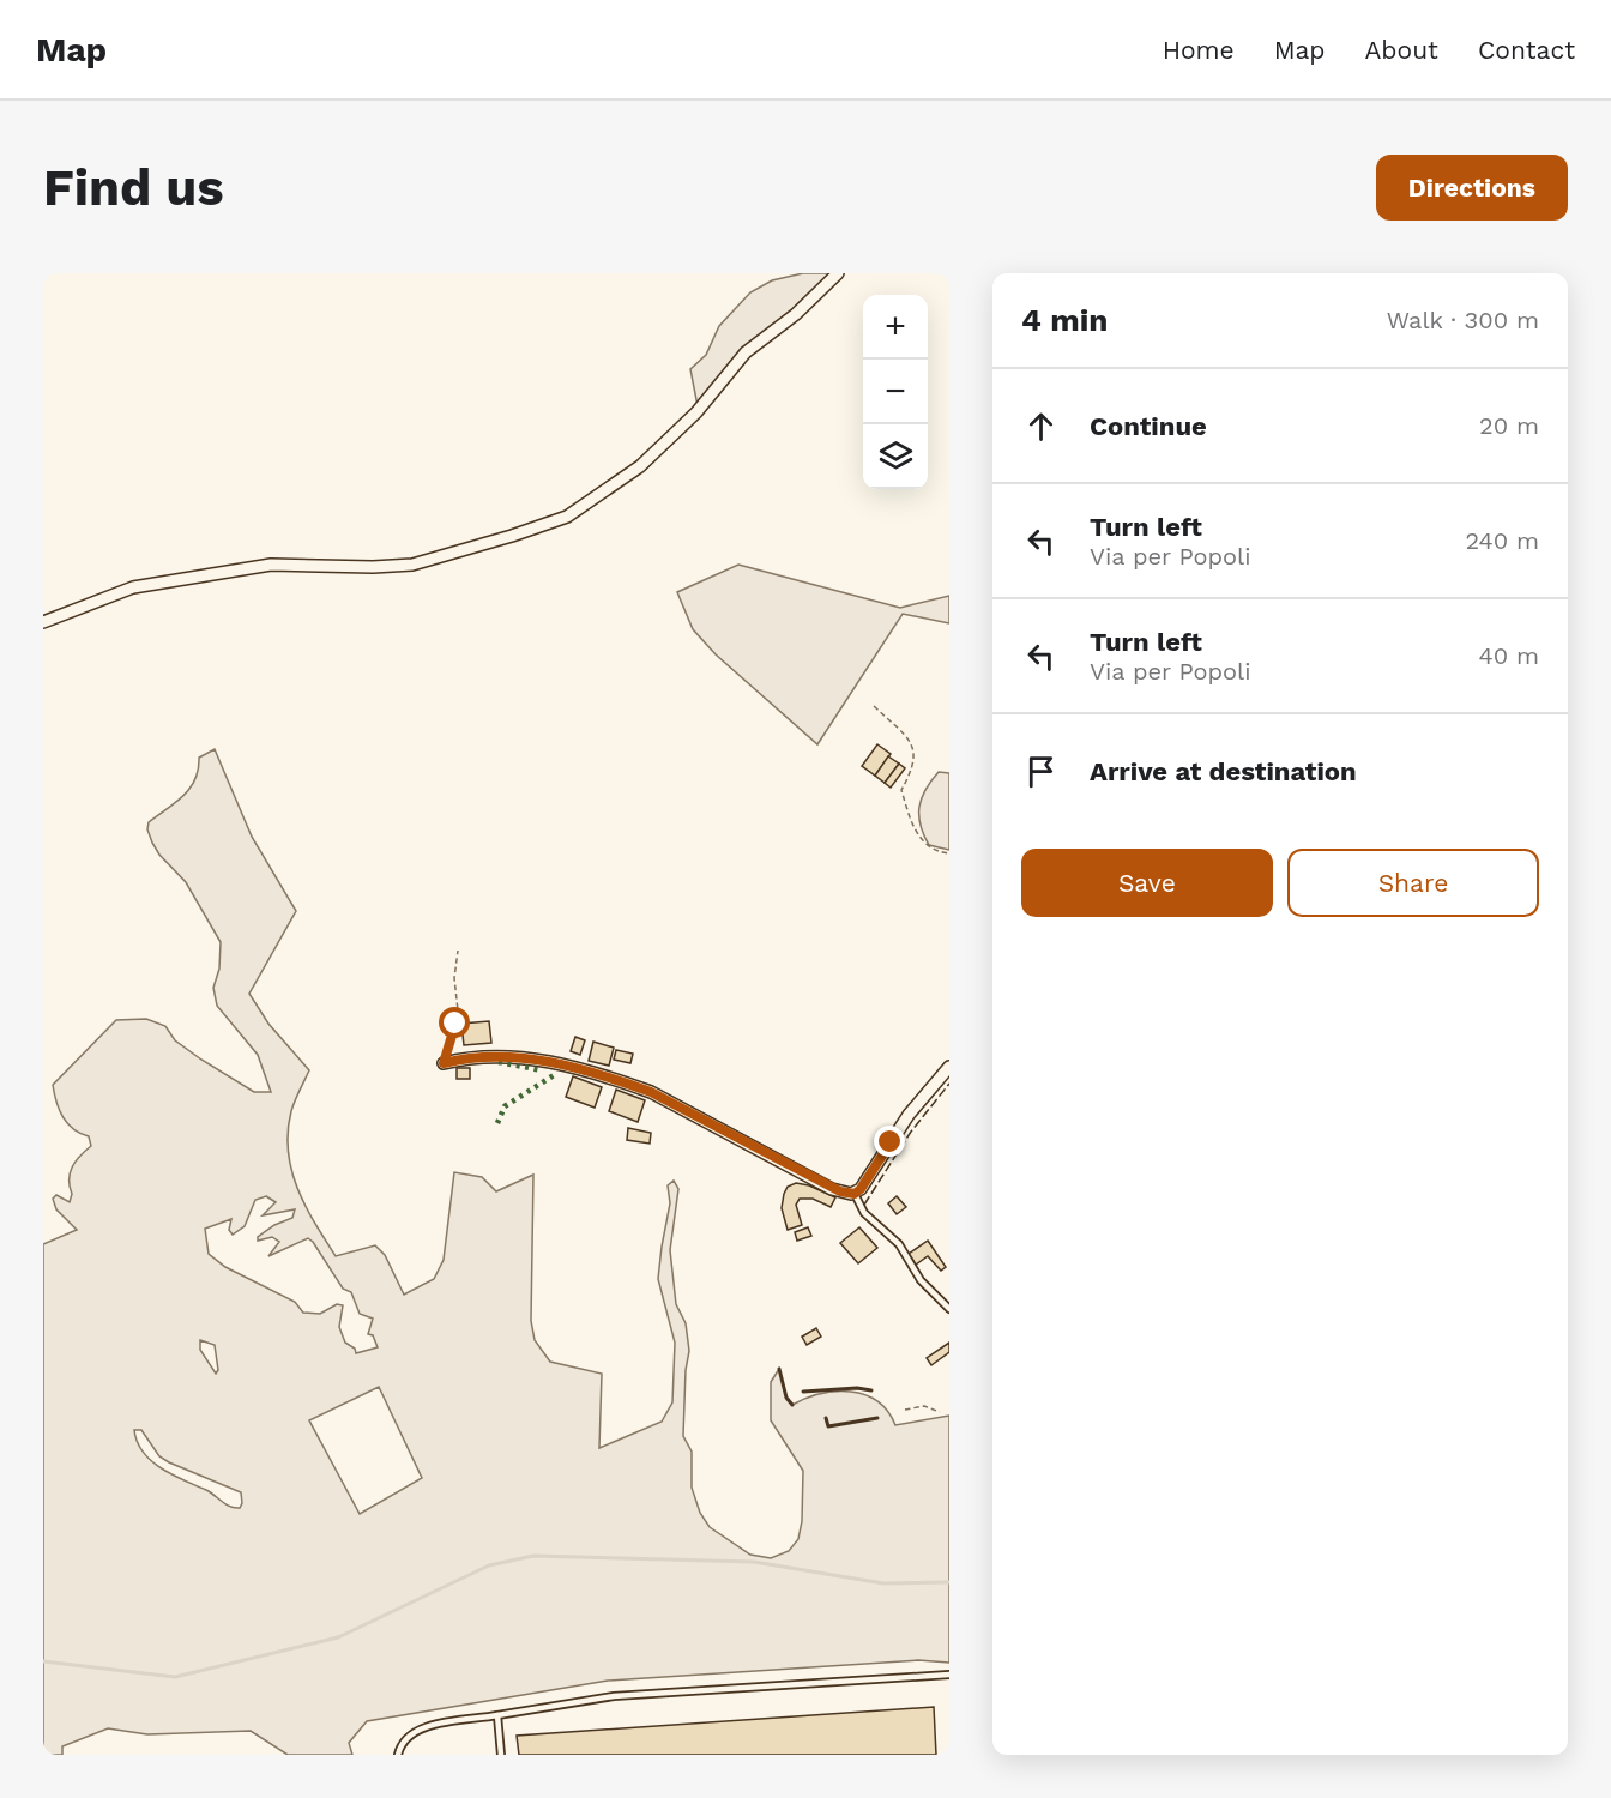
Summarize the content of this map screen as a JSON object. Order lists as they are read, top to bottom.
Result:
{
  "page": {
    "header": "Map",
    "nav": [
      "Home",
      "Map",
      "About",
      "Contact"
    ],
    "buttons": [
      "Directions",
      ["Save", "Share"]
    ],
    "title": "Find us",
    "heading": ["4 min", "Walk · 300 m"],
    "map_buttons": ["+", "−"],
    "list": [
      ["Continue", "20 m"],
      ["Turn left", "Via per Popoli", "240 m"],
      ["Turn left", "Via per Popoli", "40 m"],
      "Arrive at destination"
    ]
  }
}
